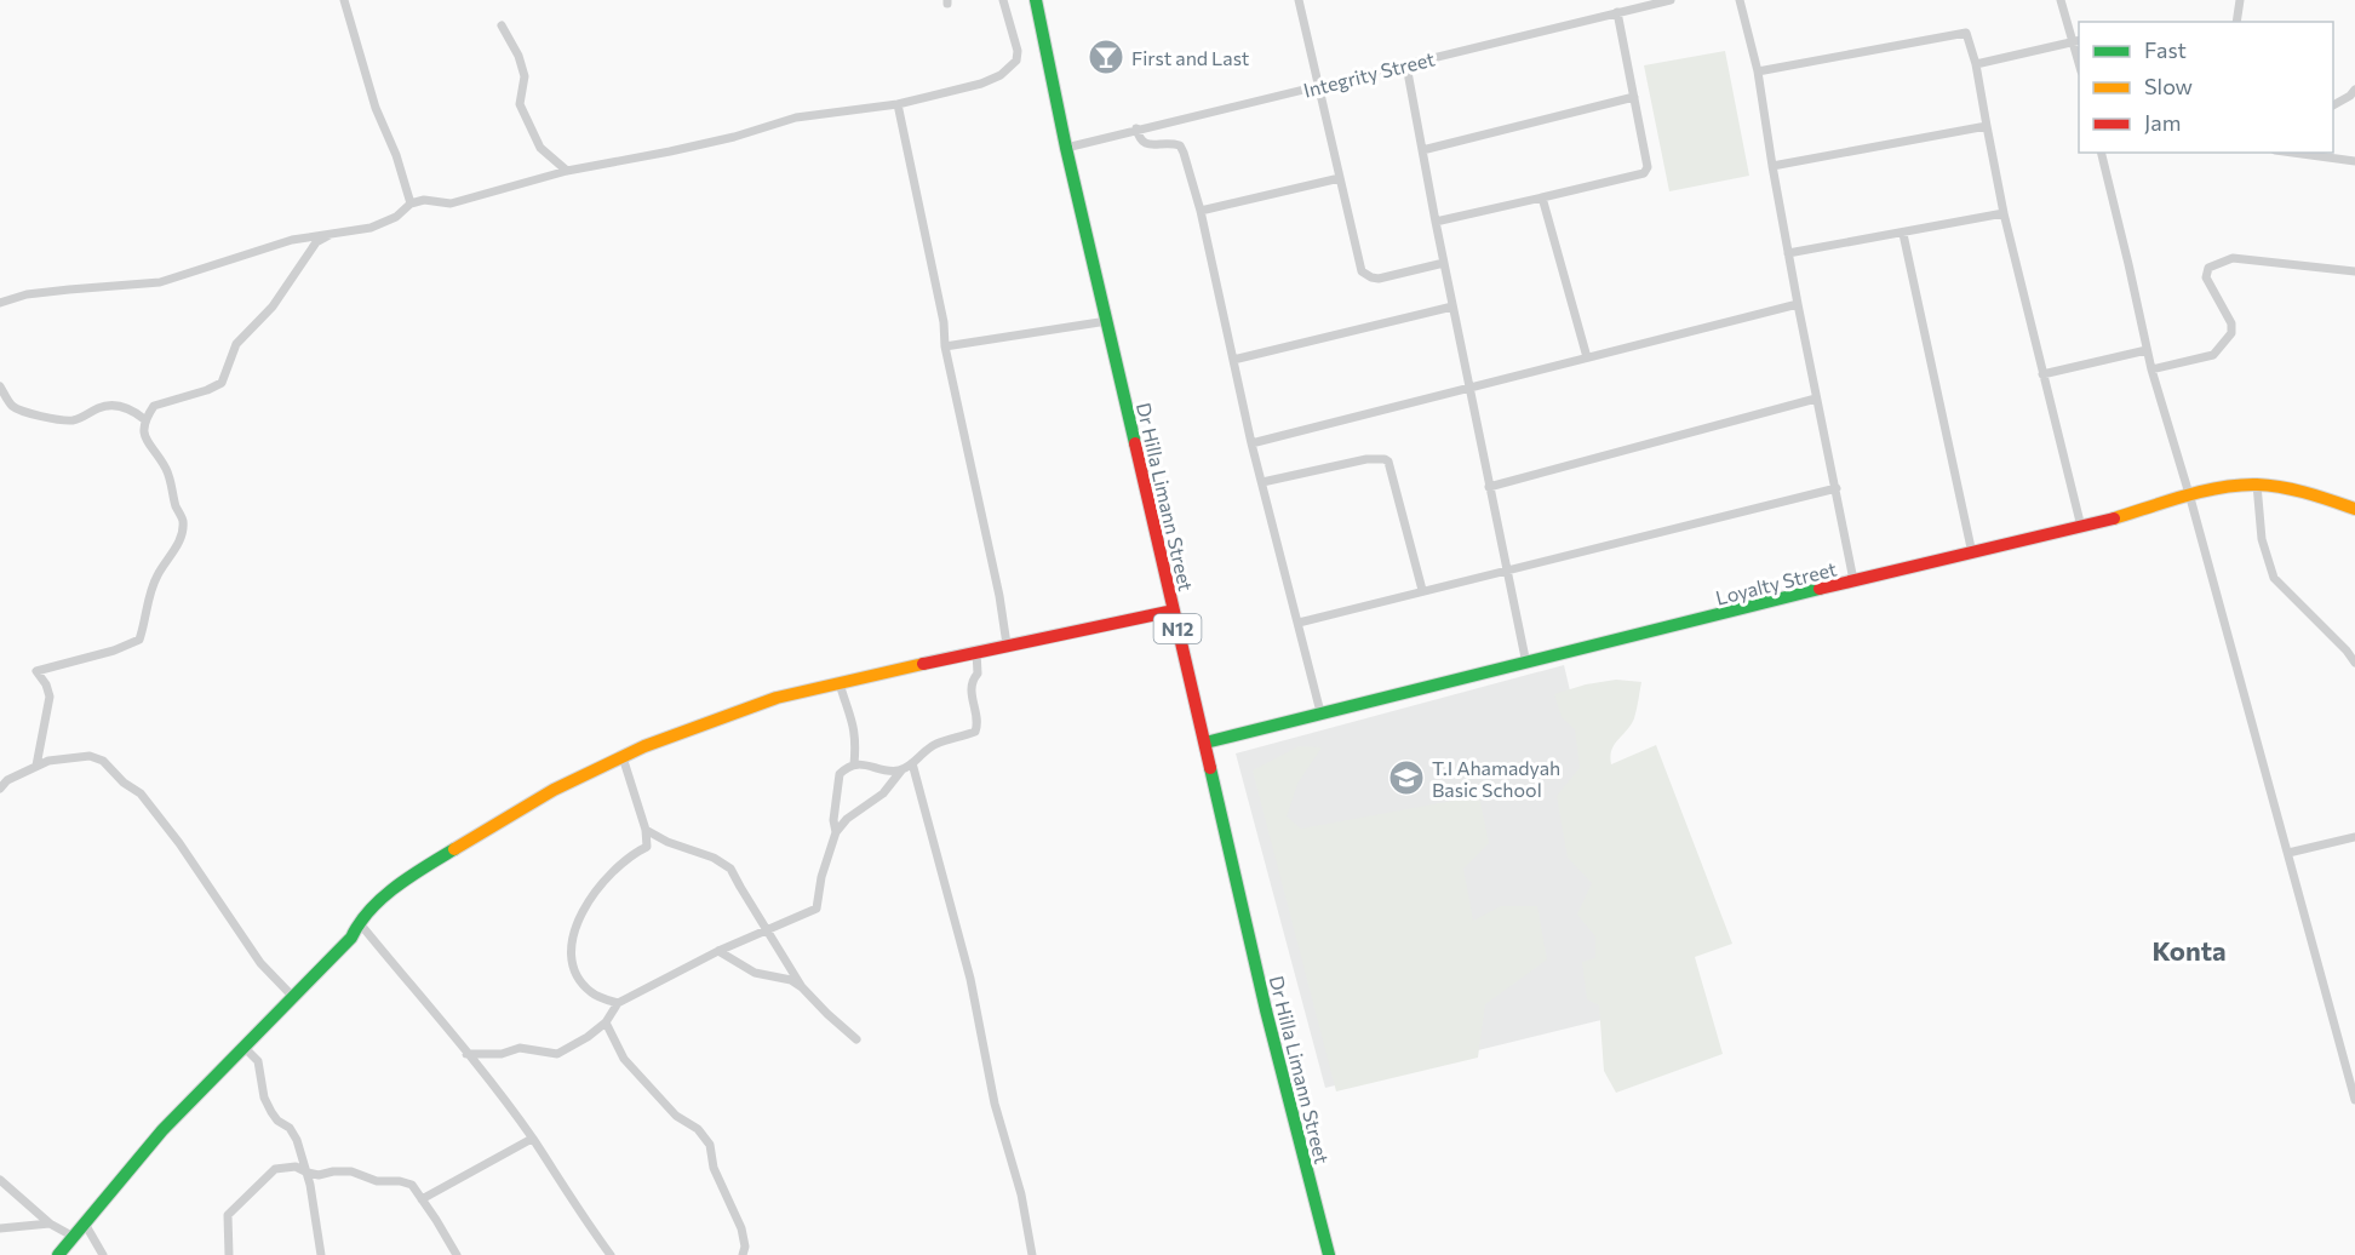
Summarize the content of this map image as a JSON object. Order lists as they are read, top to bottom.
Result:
{
  "streets": {
    "main road": ["Dr Hilla Limann Street", "Loyalty Street", "N12"],
    "street": ["Integrity Street"]
  },
  "crossings": [
    ["Integrity Street", "Dr Hilla Limann Street"],
    ["Dr Hilla Limann Street", "Loyalty Street"]
  ],
  "districts": ["Konta"],
  "places": {
    "bar": ["First and Last"],
    "school or university": ["T.I Ahamadyah Basic School"]
  },
  "legend": ["Fast", "Slow", "Jam"]
}
